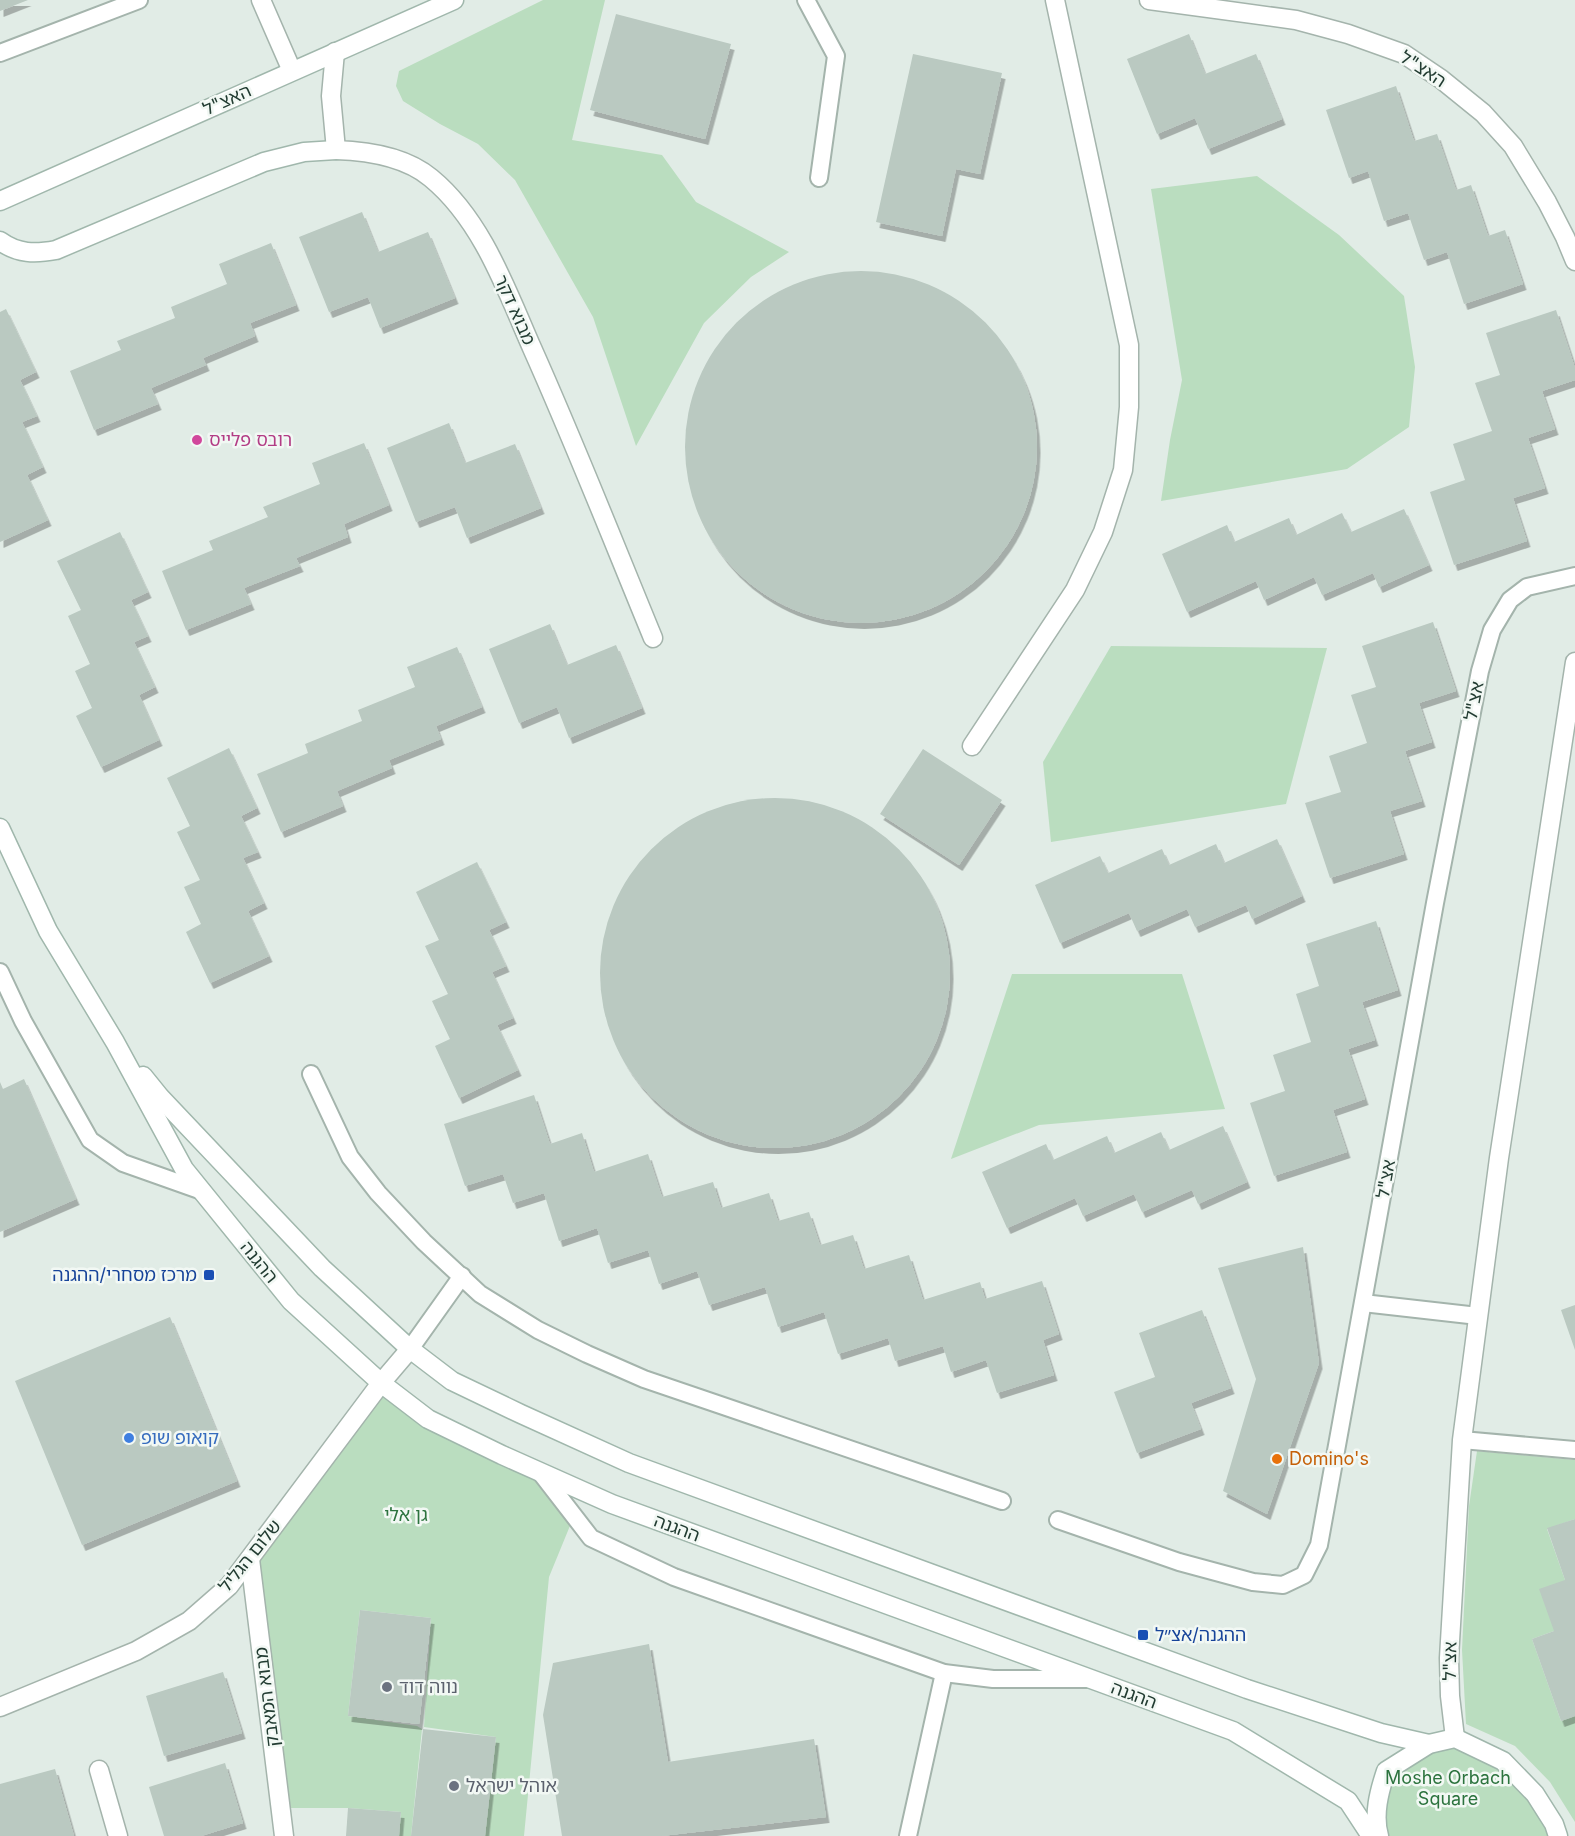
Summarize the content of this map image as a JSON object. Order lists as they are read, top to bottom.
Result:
{
  "streets": {
    "street": [
      "האצ\"ל",
      "מבוא דקר",
      "אצ\"ל",
      "ההגנה",
      "שלום הגליל",
      "מבוא המאבק"
    ]
  },
  "crossings": [
    ["ההגנה", "שלום הגליל"],
    ["שלום הגליל", "מבוא המאבק"]
  ],
  "parks": ["גן אלי", "Moshe Orbach Square"],
  "places": {
    "other": [
      "רובס פלייס",
      "קואופ שופ",
      "Domino's",
      "נווה דוד",
      "אוהל ישראל"
    ],
    "transit": ["מרכז מסחרי/ההגנה", "ההגנה/אצ״ל"]
  }
}
